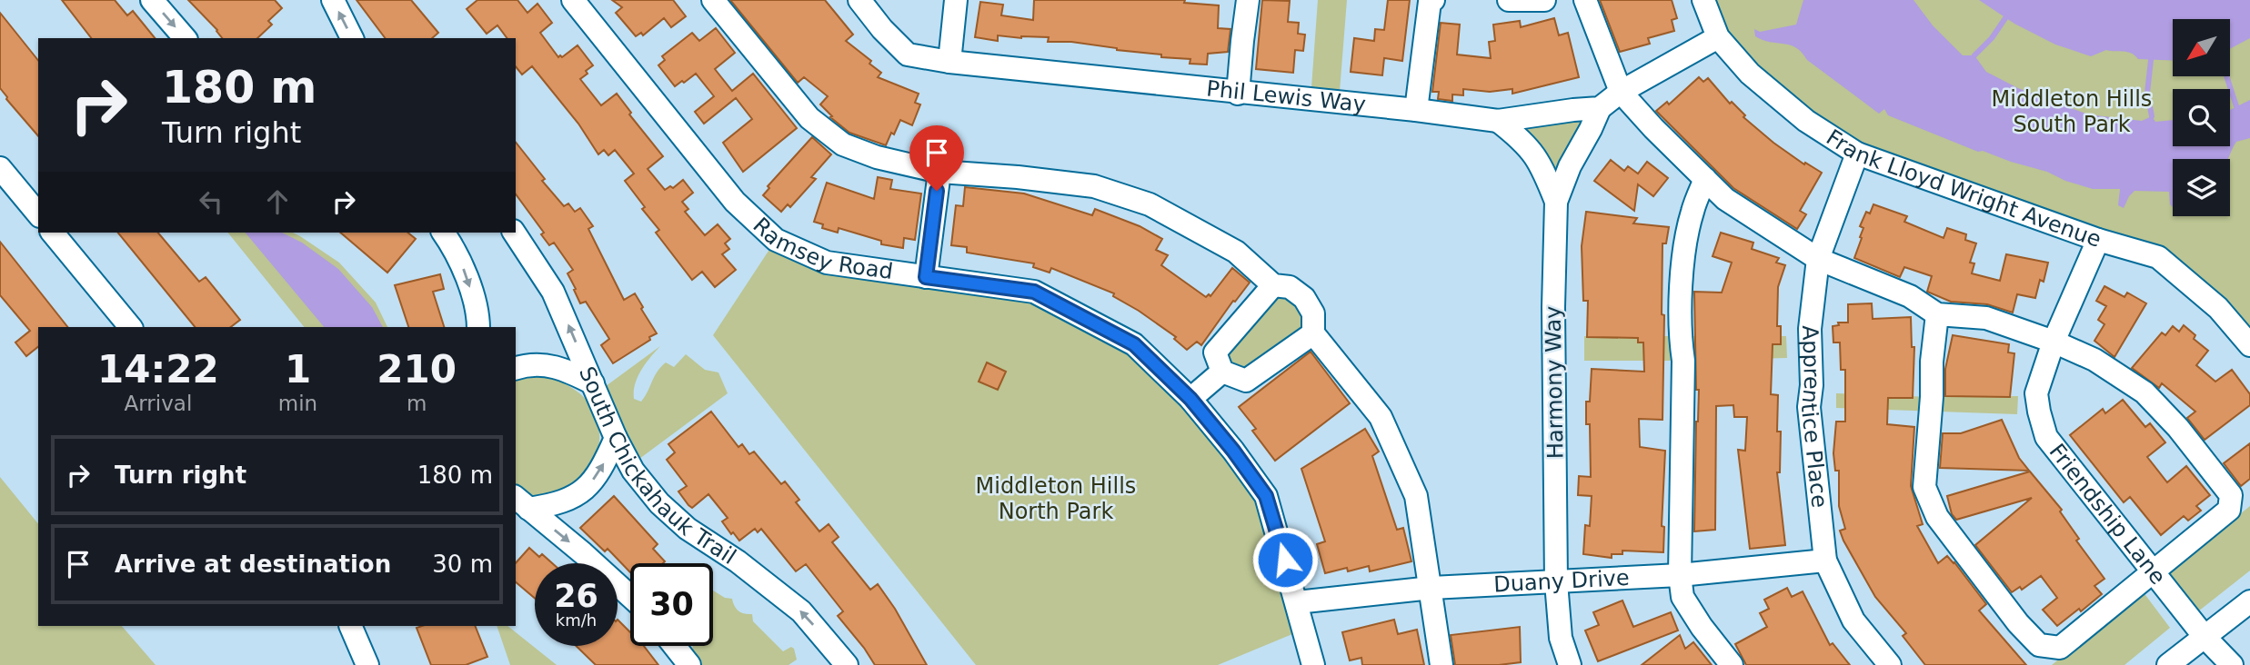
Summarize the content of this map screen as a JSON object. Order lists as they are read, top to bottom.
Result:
{
  "streets": {
    "street": [
      "Phil Lewis Way",
      "Frank Lloyd Wright Avenue",
      "Ramsey Road",
      "Harmony Way",
      "Apprentice Place",
      "South Chickahauk Trail",
      "Friendship Lane",
      "Duany Drive"
    ]
  },
  "crossings": [
    ["Phil Lewis Way", "Harmony Way"],
    ["Frank Lloyd Wright Avenue", "Apprentice Place"],
    ["Frank Lloyd Wright Avenue", "Friendship Lane"],
    ["Ramsey Road", "Duany Drive"],
    ["Harmony Way", "Duany Drive"],
    ["Apprentice Place", "Duany Drive"]
  ],
  "parks": ["Middleton Hills South Park", "Middleton Hills North Park"],
  "north": "bottom left",
  "page": {
    "turn": ["180 m", "Turn right"],
    "eta": [
      "14:22",
      "Arrival",
      "1",
      "min",
      "210",
      "m"
    ],
    "list": [
      {
        "name": "Turn right",
        "value": "180 m"
      },
      {
        "name": "Arrive at destination",
        "value": "30 m"
      }
    ],
    "speed": "26 km/h",
    "limit": "30"
  }
}
